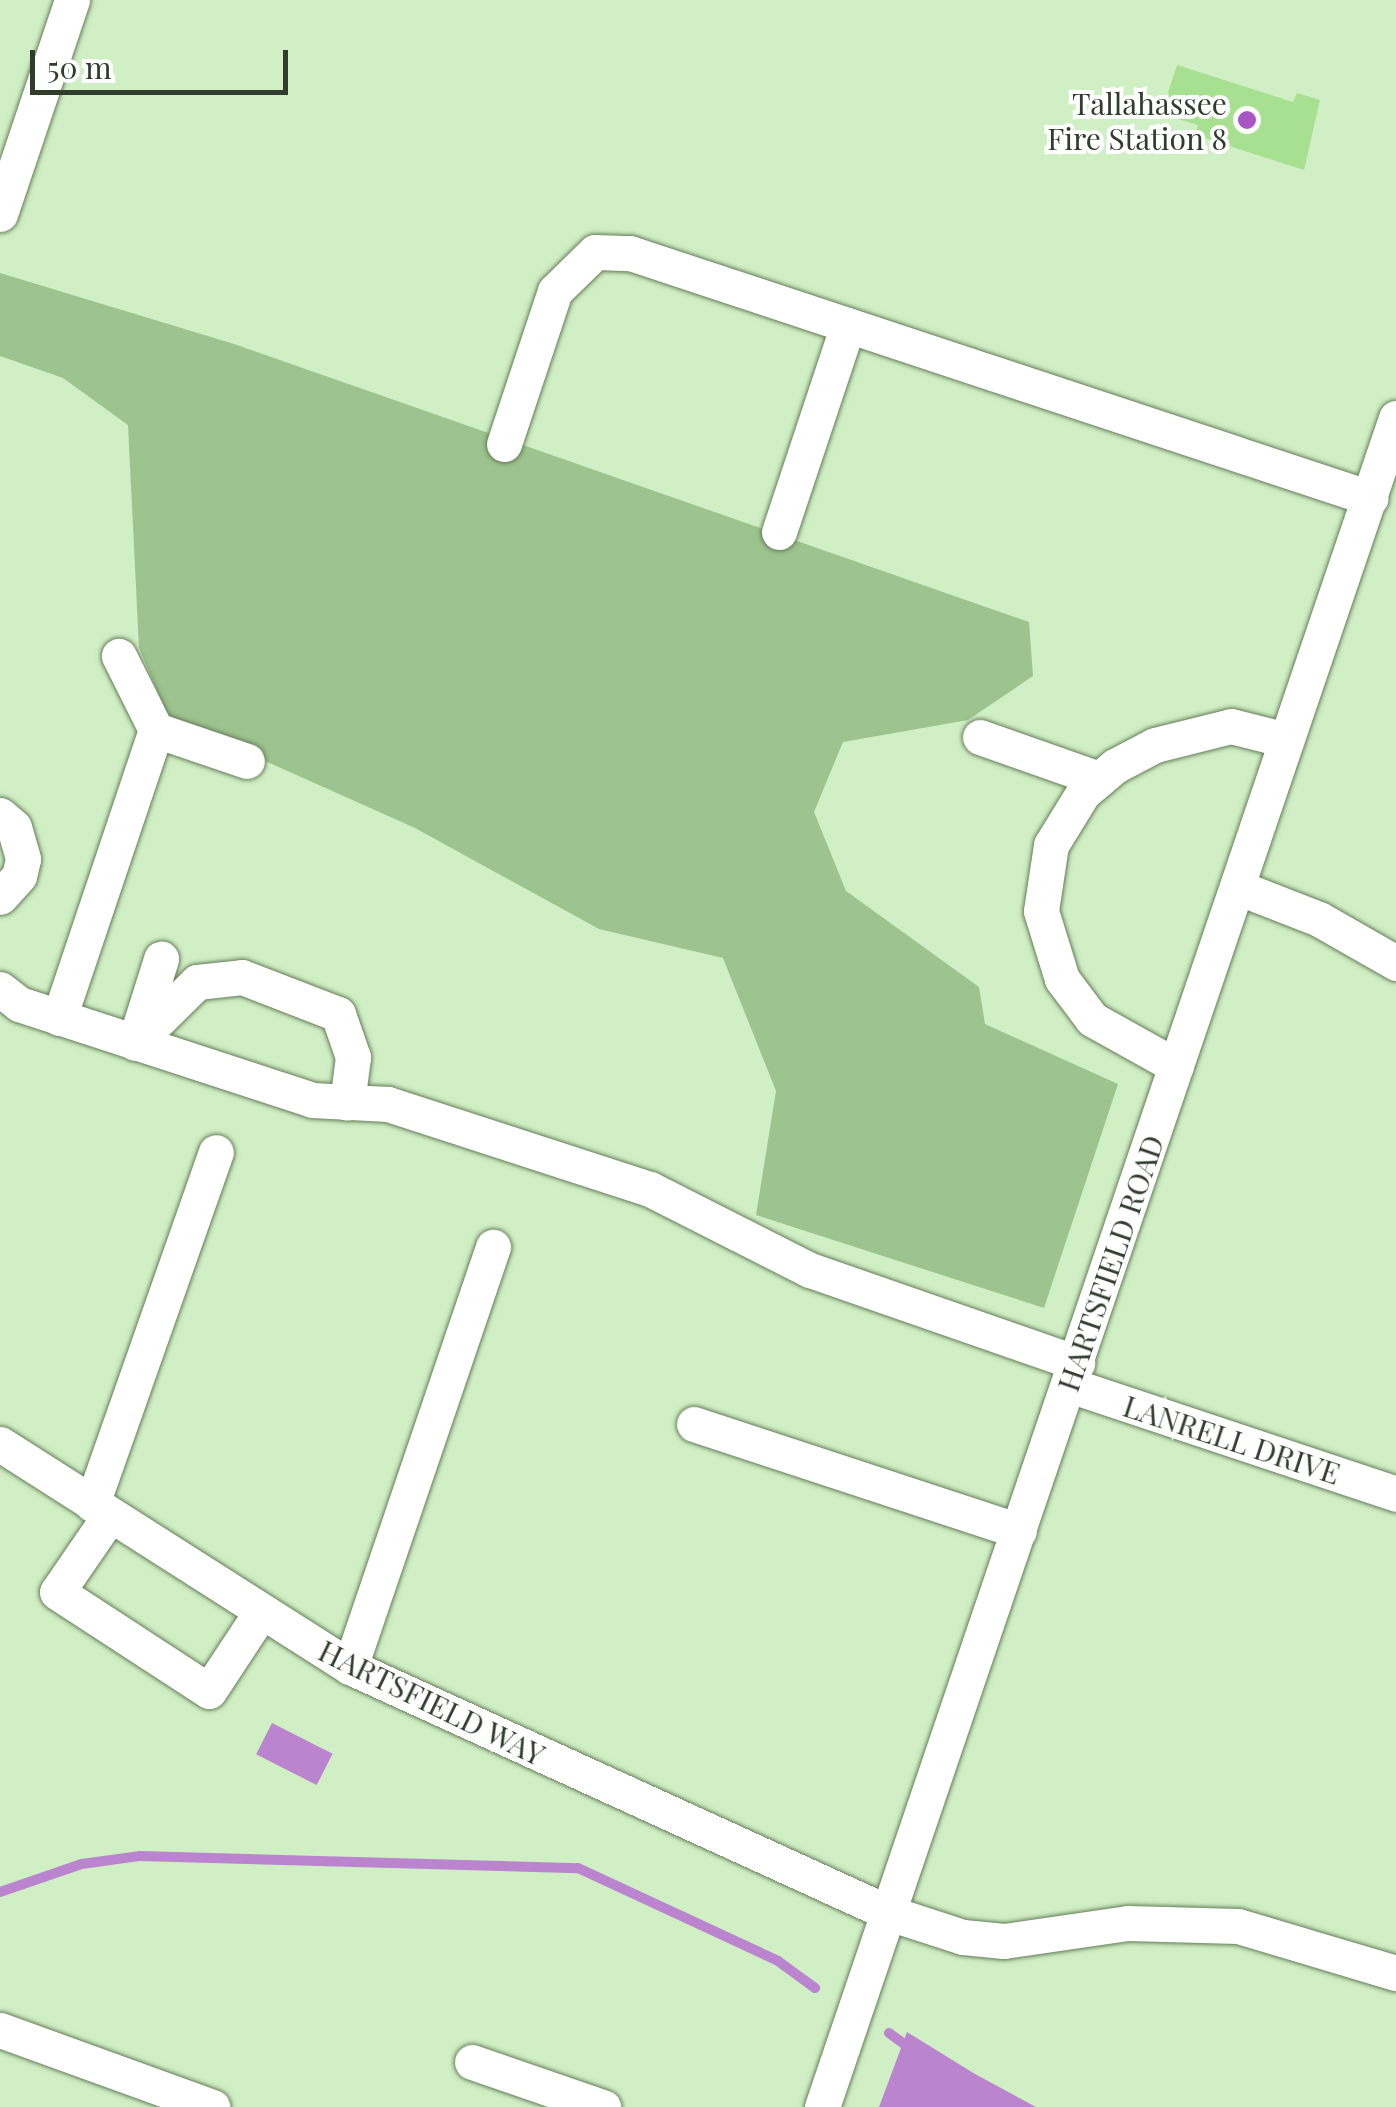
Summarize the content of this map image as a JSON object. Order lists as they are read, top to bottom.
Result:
{
  "streets": {
    "street": ["HARTSFIELD ROAD", "LANRELL DRIVE", "HARTSFIELD WAY"]
  },
  "crossings": [
    ["HARTSFIELD ROAD", "LANRELL DRIVE"],
    ["HARTSFIELD ROAD", "HARTSFIELD WAY"]
  ],
  "places": ["Tallahassee Fire Station 8"],
  "scale_bar": "50 m"
}
